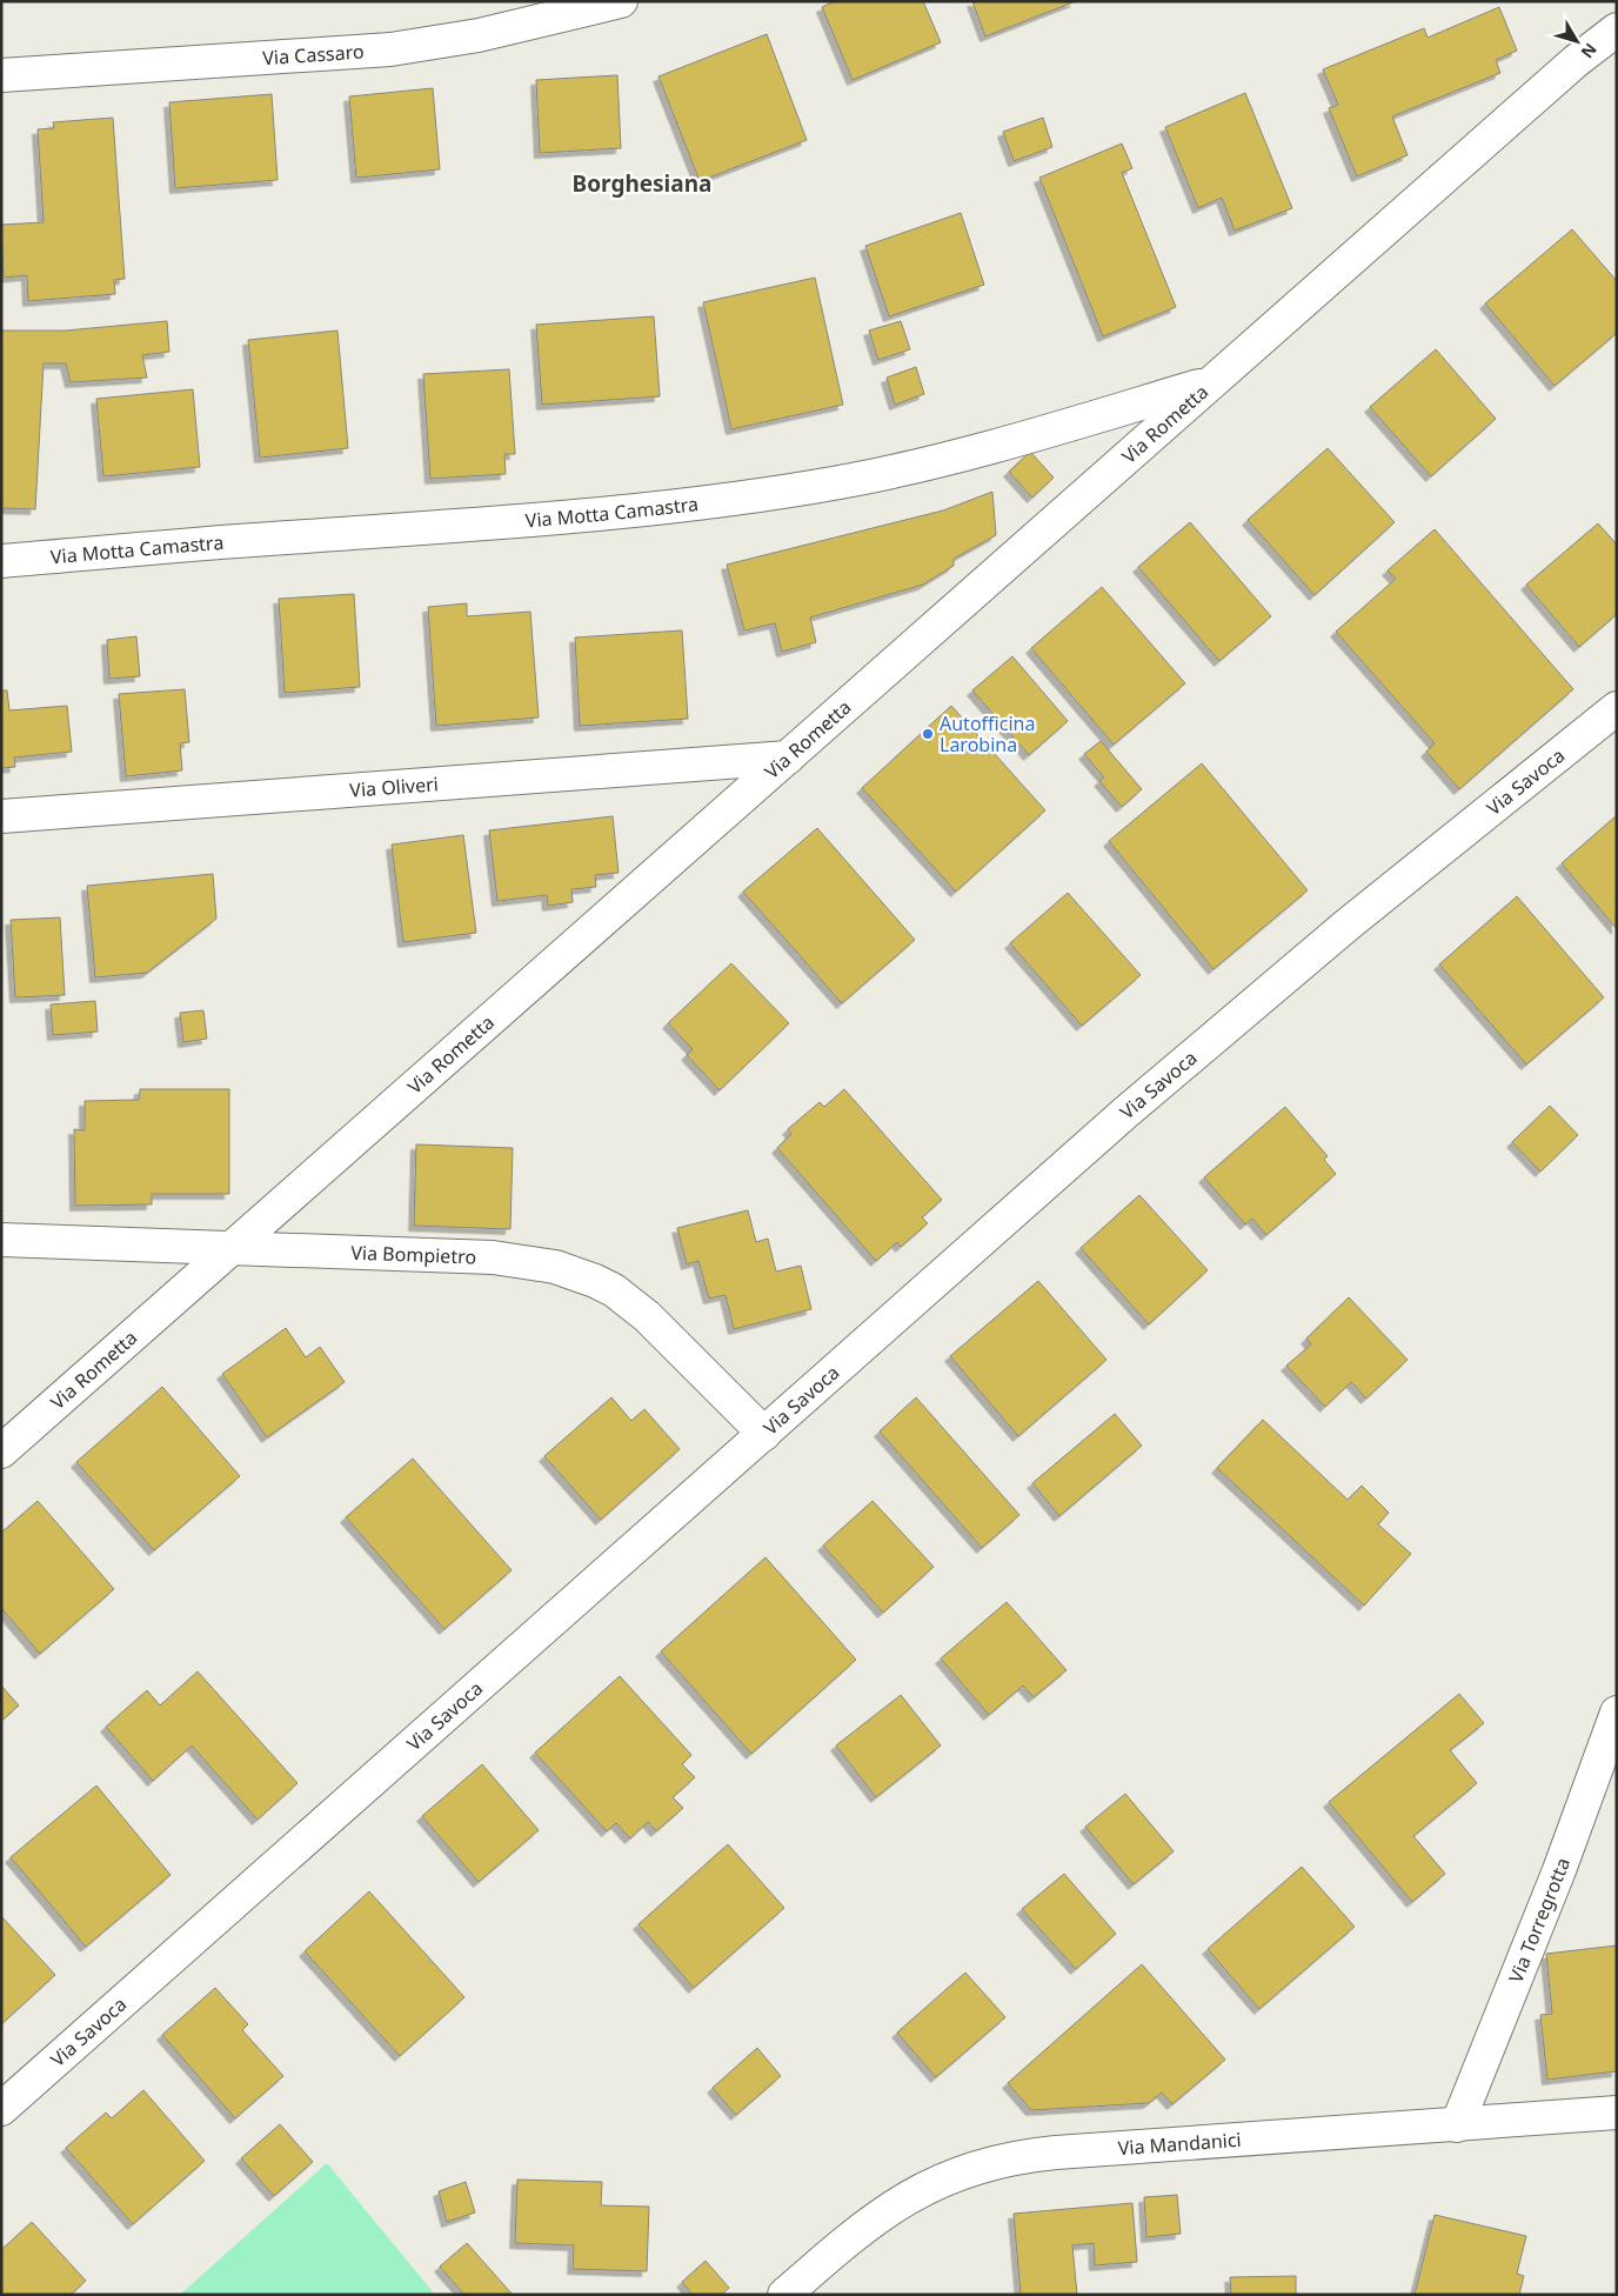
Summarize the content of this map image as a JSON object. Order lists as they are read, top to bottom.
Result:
{
  "streets": {
    "street": [
      "Via Cassaro",
      "Via Rometta",
      "Via Motta Camastra",
      "Via Savoca",
      "Via Oliveri",
      "Via Bompietro",
      "Via Torregrotta",
      "Via Mandanici"
    ]
  },
  "crossings": [
    ["Via Rometta", "Via Motta Camastra"],
    ["Via Rometta", "Via Oliveri"],
    ["Via Rometta", "Via Bompietro"],
    ["Via Savoca", "Via Bompietro"],
    ["Via Torregrotta", "Via Mandanici"]
  ],
  "districts": ["Borghesiana"],
  "places": ["Autofficina Larobina"],
  "north": "bottom right"
}
